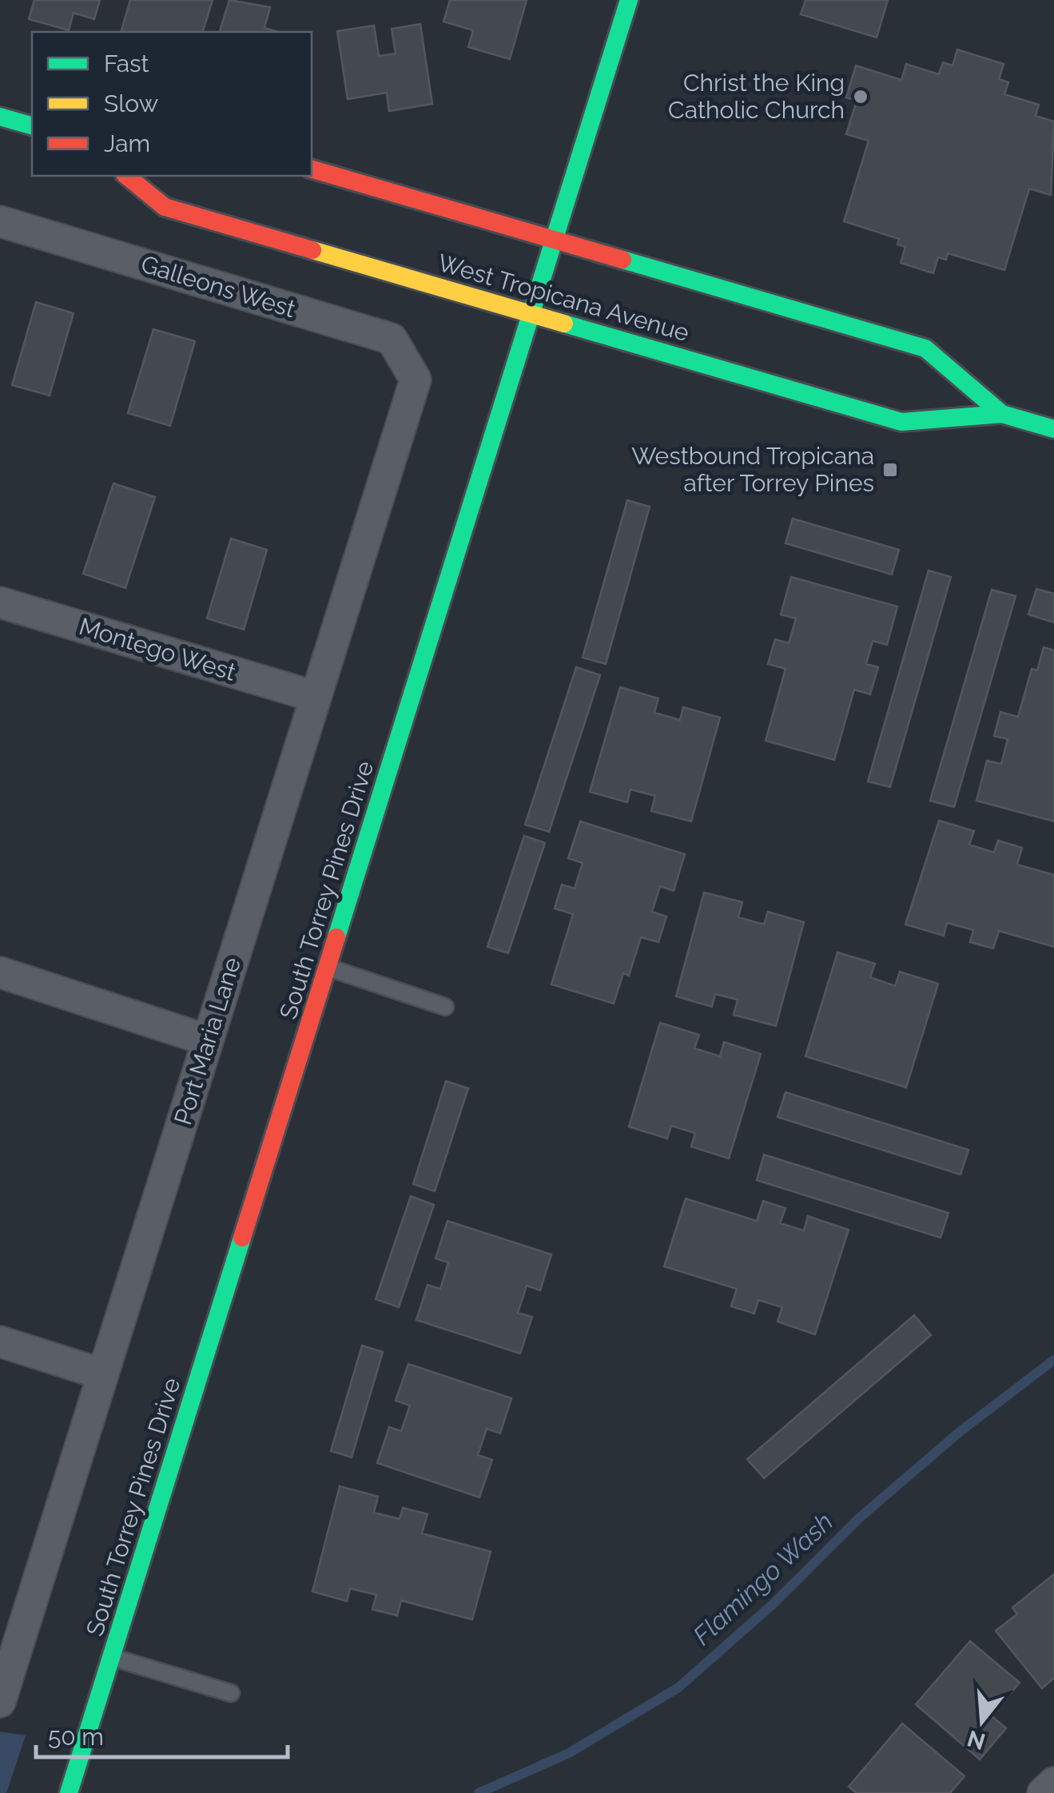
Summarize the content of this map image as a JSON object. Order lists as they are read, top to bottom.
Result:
{
  "streets": {
    "main road": ["West Tropicana Avenue", "South Torrey Pines Drive"],
    "street": ["Galleons West", "Montego West", "Port Maria Lane"]
  },
  "crossings": [
    ["Galleons West", "Port Maria Lane"],
    ["West Tropicana Avenue", "South Torrey Pines Drive"],
    ["Montego West", "Port Maria Lane"]
  ],
  "water": ["Flamingo Wash"],
  "places": {
    "other": ["Christ the King Catholic Church"],
    "transit": ["Westbound Tropicana after Torrey Pines"]
  },
  "legend": ["Fast", "Slow", "Jam"],
  "scale_bar": "50 m",
  "north": "bottom"
}
